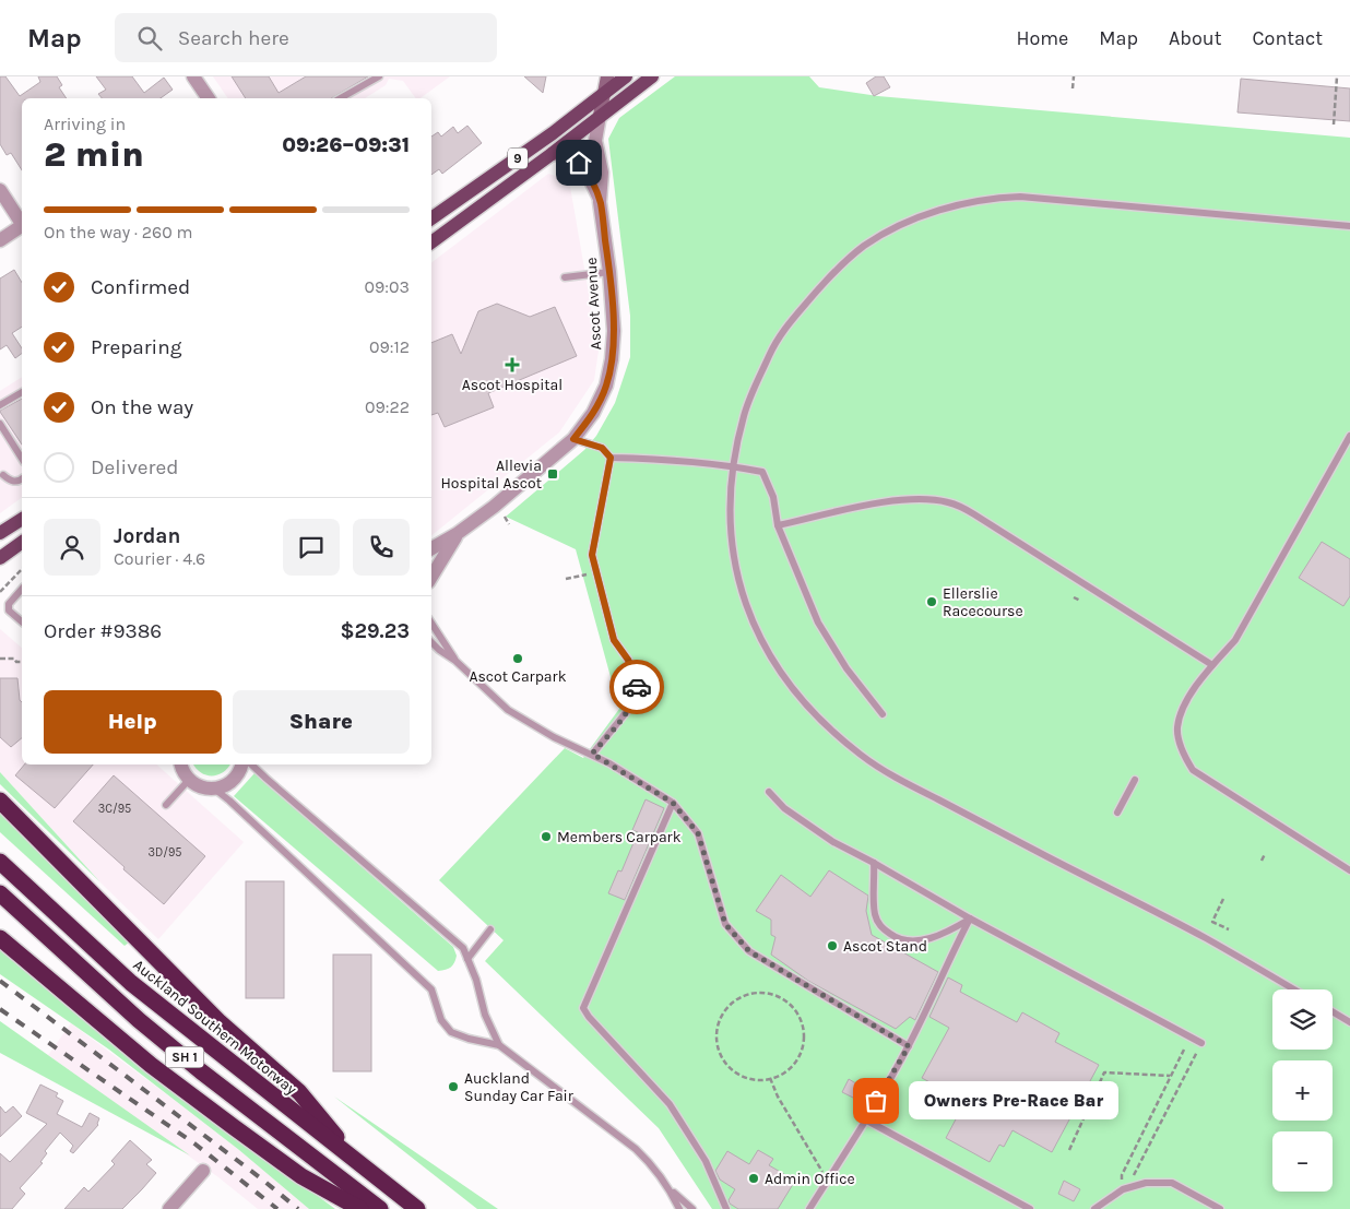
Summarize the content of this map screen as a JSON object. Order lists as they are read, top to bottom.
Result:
{
  "streets": {
    "highway": ["Auckland Southern Motorway", "SH 1"],
    "main road": ["9", "Ascot Avenue"]
  },
  "crossings": [
    ["9", "Ascot Avenue"]
  ],
  "places": {
    "health": ["Ascot Hospital"],
    "transit": ["Allevia Hospital Ascot"],
    "other": [
      "Ellerslie Racecourse",
      "Ascot Carpark",
      "Members Carpark",
      "Ascot Stand",
      "Auckland Sunday Car Fair",
      "Owners Pre-Race Bar",
      "Admin Office"
    ]
  },
  "house_numbers": ["3C/95", "3D/95"],
  "page": {
    "header": "Map",
    "search": "Search here",
    "nav": [
      "Home",
      "Map",
      "About",
      "Contact"
    ],
    "heading": ["2 min", "Arriving in", "09:26–09:31"],
    "panel": [
      "Jordan",
      "Courier · 4.6",
      "Order #9386",
      "$29.23"
    ],
    "bar": "On the way · 260 m",
    "list": [
      ["Confirmed", "09:03"],
      ["Preparing", "09:12"],
      ["On the way", "09:22"],
      "Delivered"
    ],
    "buttons": ["Help", "Share"],
    "map_buttons": ["+", "−"],
    "bubble": "Owners Pre-Race Bar"
  }
}
